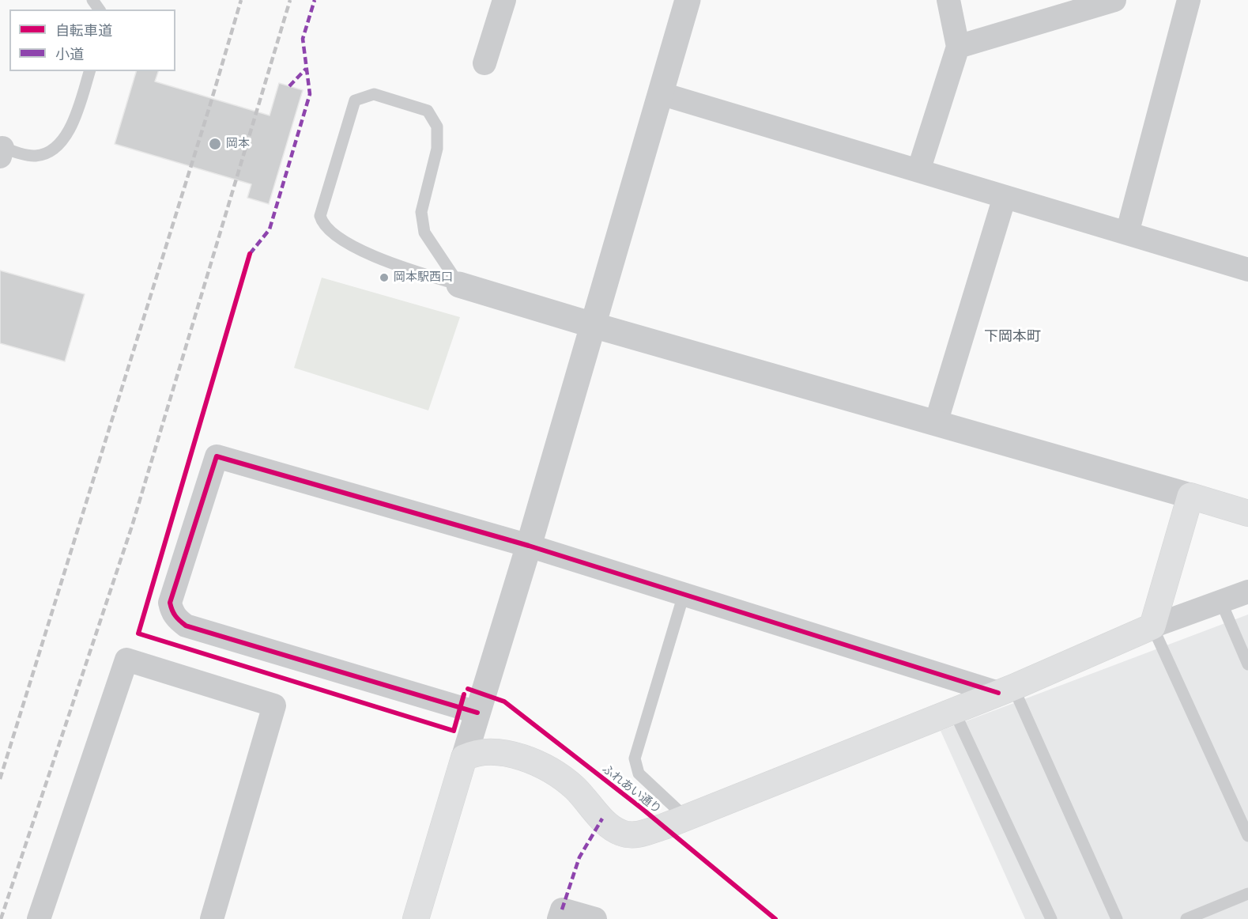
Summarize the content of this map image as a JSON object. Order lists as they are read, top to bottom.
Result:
{
  "streets": {
    "cycle path": ["ふれあい通り"]
  },
  "districts": ["下岡本町"],
  "places": ["岡本", "岡本駅西口"],
  "legend": ["自転車道", "小道"]
}
